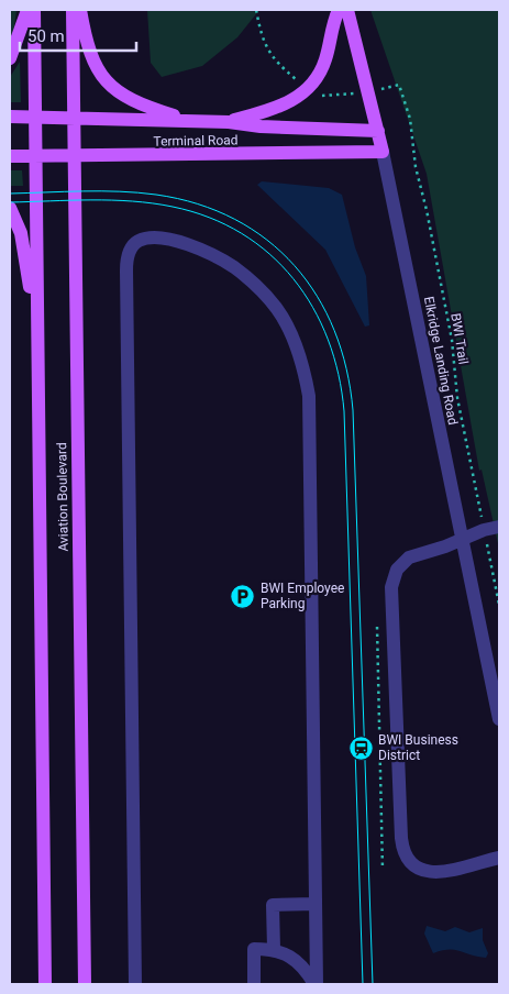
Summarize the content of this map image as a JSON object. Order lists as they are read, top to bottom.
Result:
{
  "streets": {
    "main road": ["Terminal Road", "Elkridge Landing Road", "Aviation Boulevard"],
    "path": ["BWI Trail"]
  },
  "crossings": [
    ["Terminal Road", "Elkridge Landing Road"],
    ["Terminal Road", "Aviation Boulevard"]
  ],
  "places": {
    "parking": ["BWI Employee Parking"],
    "station": ["BWI Business District"]
  },
  "scale_bar": "50 m"
}
